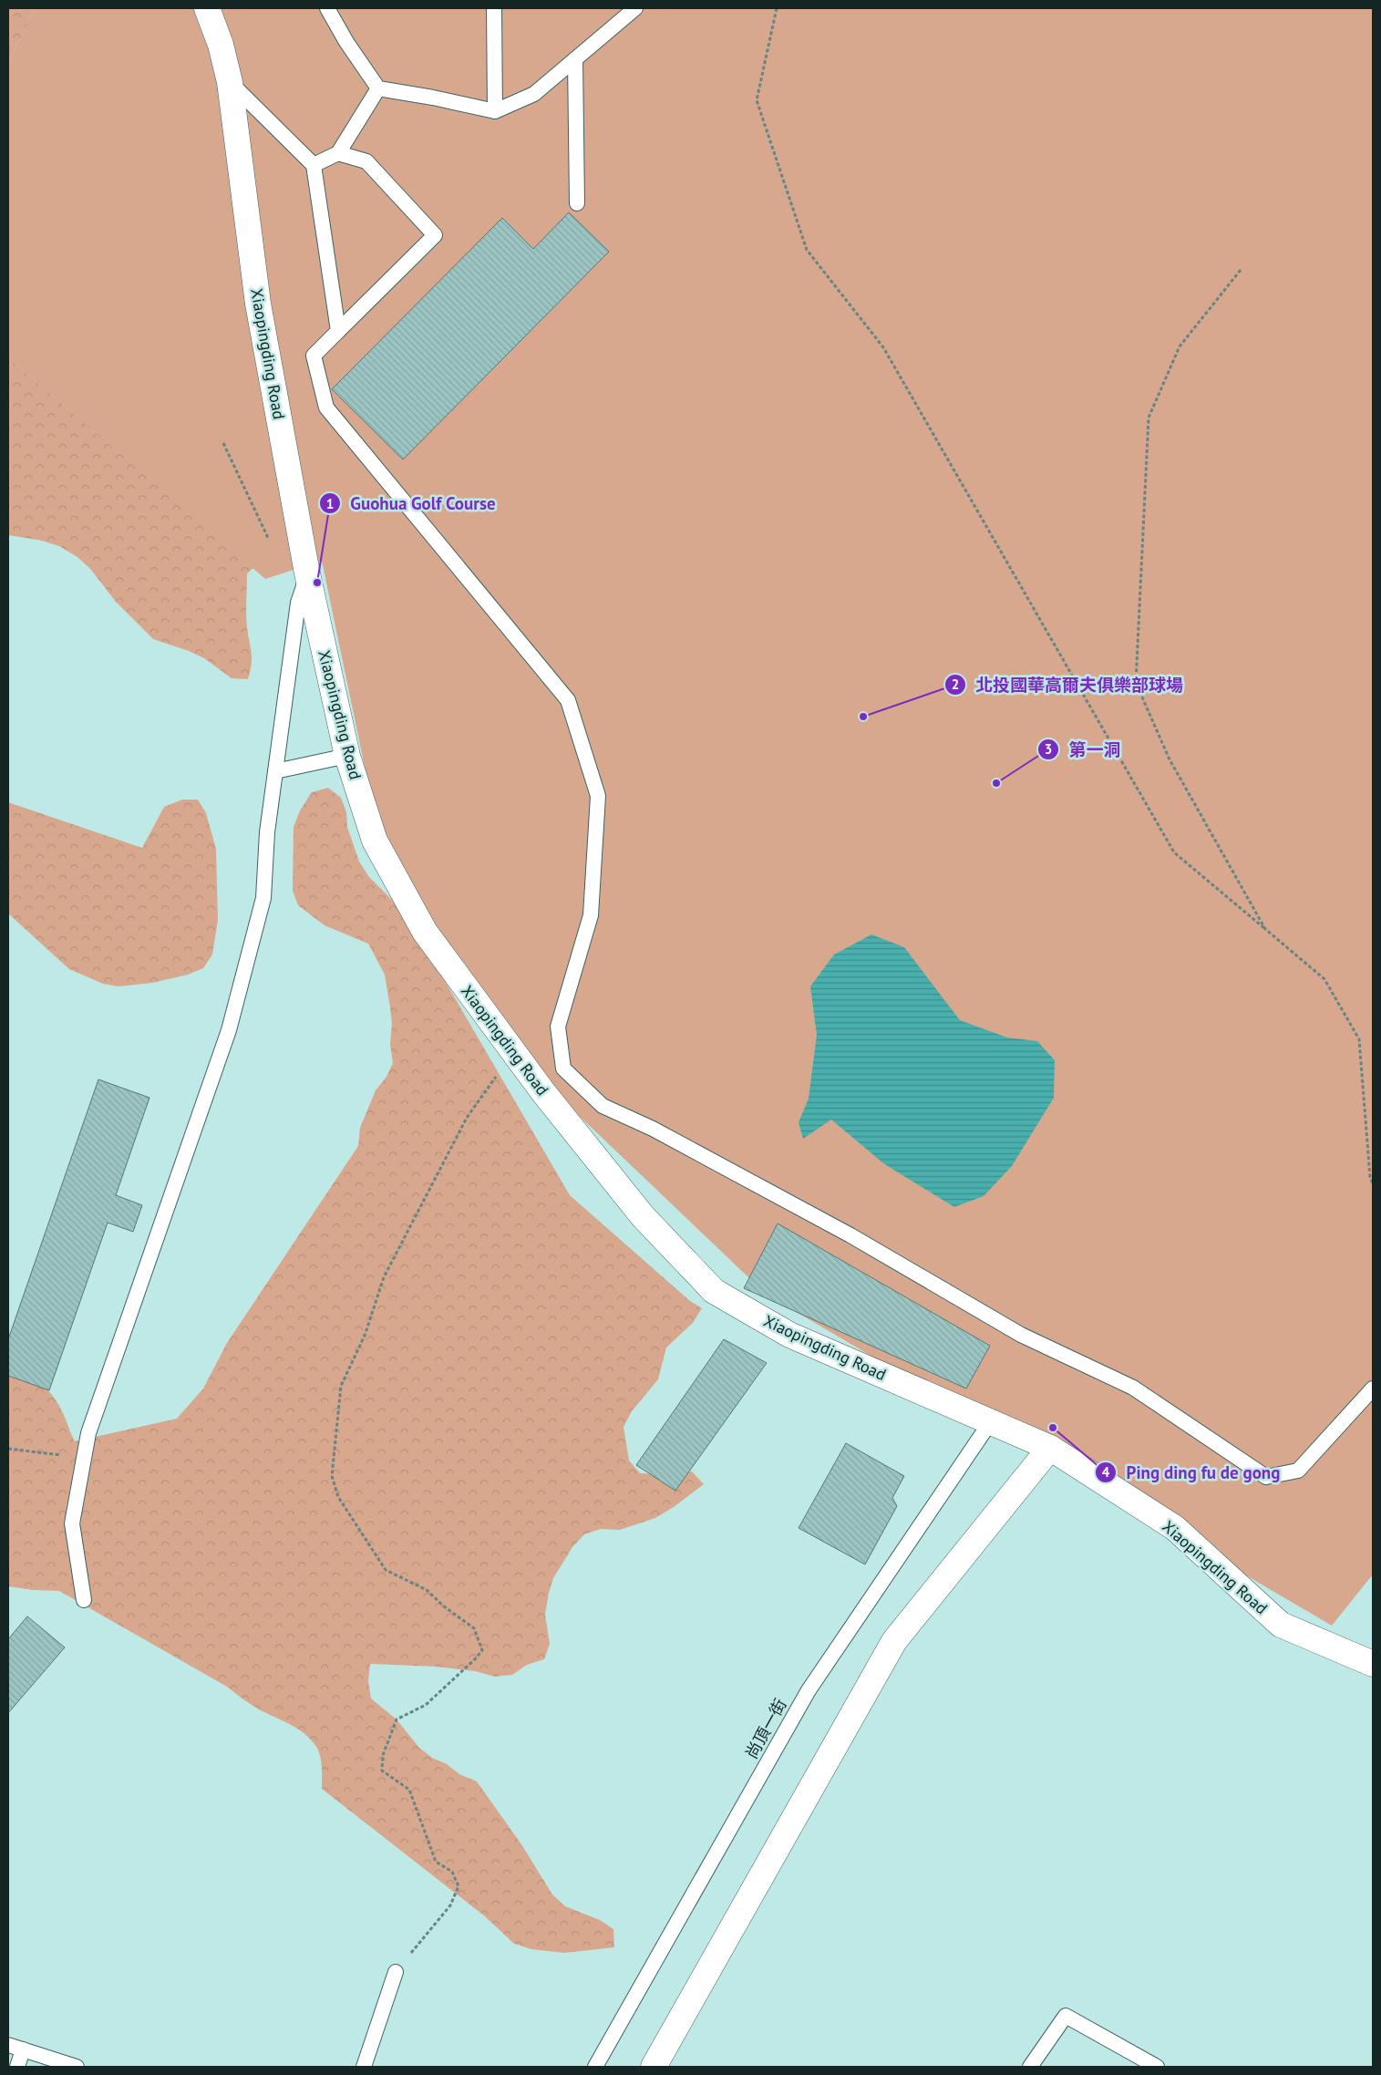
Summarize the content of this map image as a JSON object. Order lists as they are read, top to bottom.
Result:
{
  "streets": {
    "street": ["Xiaopingding Road"],
    "lane": ["尚頂一街"]
  },
  "crossings": [
    ["Xiaopingding Road", "尚頂一街"]
  ],
  "places": [
    "Guohua Golf Course",
    "北投國華高爾夫俱樂部球場",
    "第一洞",
    "Ping ding fu de gong"
  ]
}
